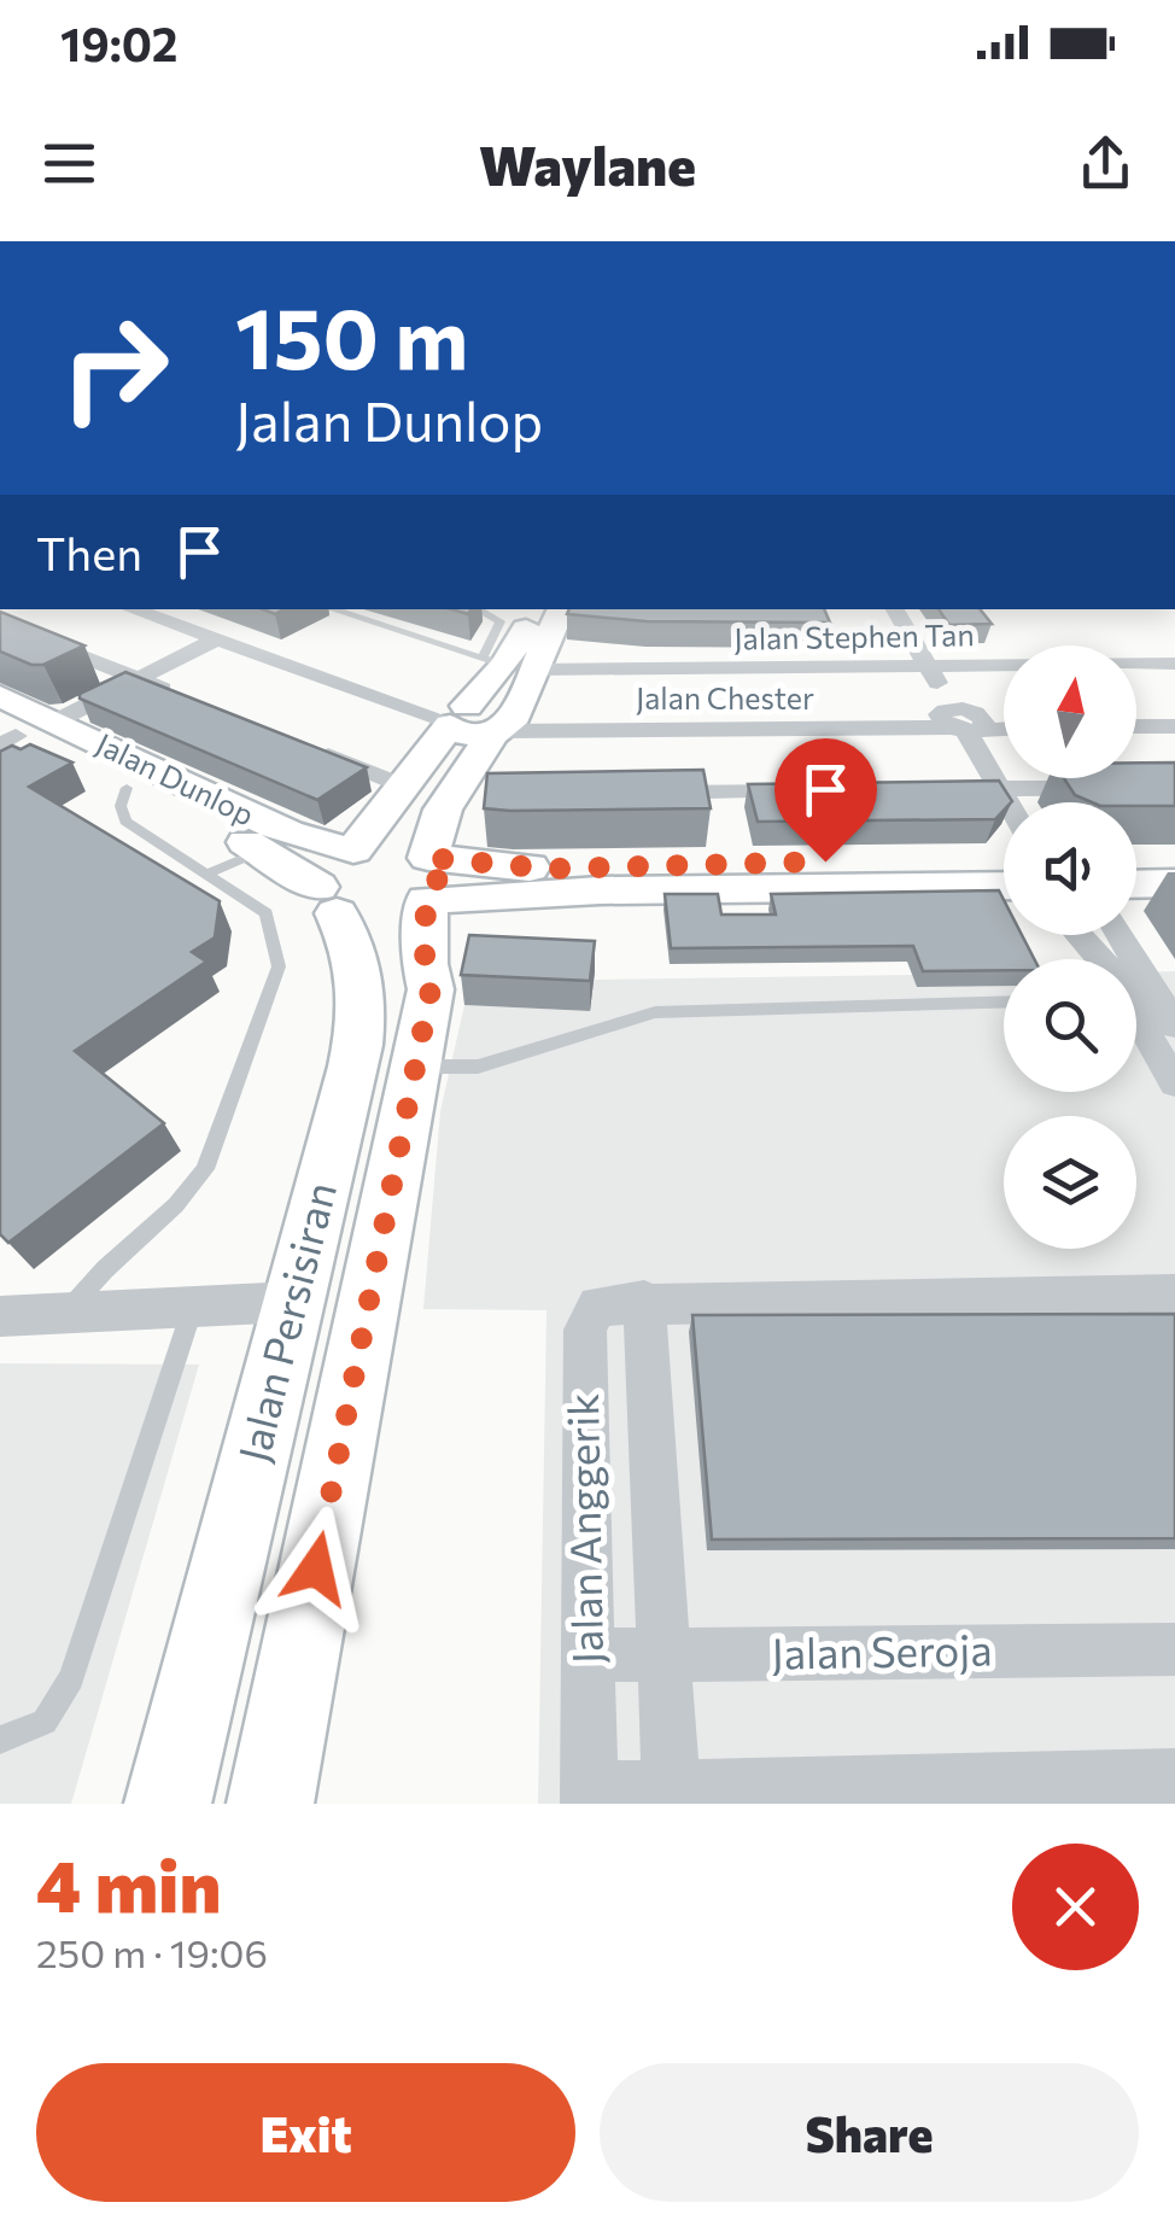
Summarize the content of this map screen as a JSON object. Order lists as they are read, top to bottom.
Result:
{
  "streets": {
    "main road": ["Jalan Dunlop", "Jalan Persisiran"],
    "street": [
      "Jalan Stephen Tan",
      "Jalan Chester",
      "Jalan Anggerik",
      "Jalan Seroja"
    ]
  },
  "crossings": [
    ["Jalan Chester", "Jalan Persisiran"],
    ["Jalan Dunlop", "Jalan Persisiran"],
    ["Jalan Anggerik", "Jalan Seroja"]
  ],
  "north": "top",
  "page": {
    "status": "19:02",
    "header": "Waylane",
    "turn": ["150 m", "Jalan Dunlop"],
    "then": "Then",
    "heading": ["4 min", "250 m · 19:06"],
    "buttons": ["Exit", "Share"]
  }
}
